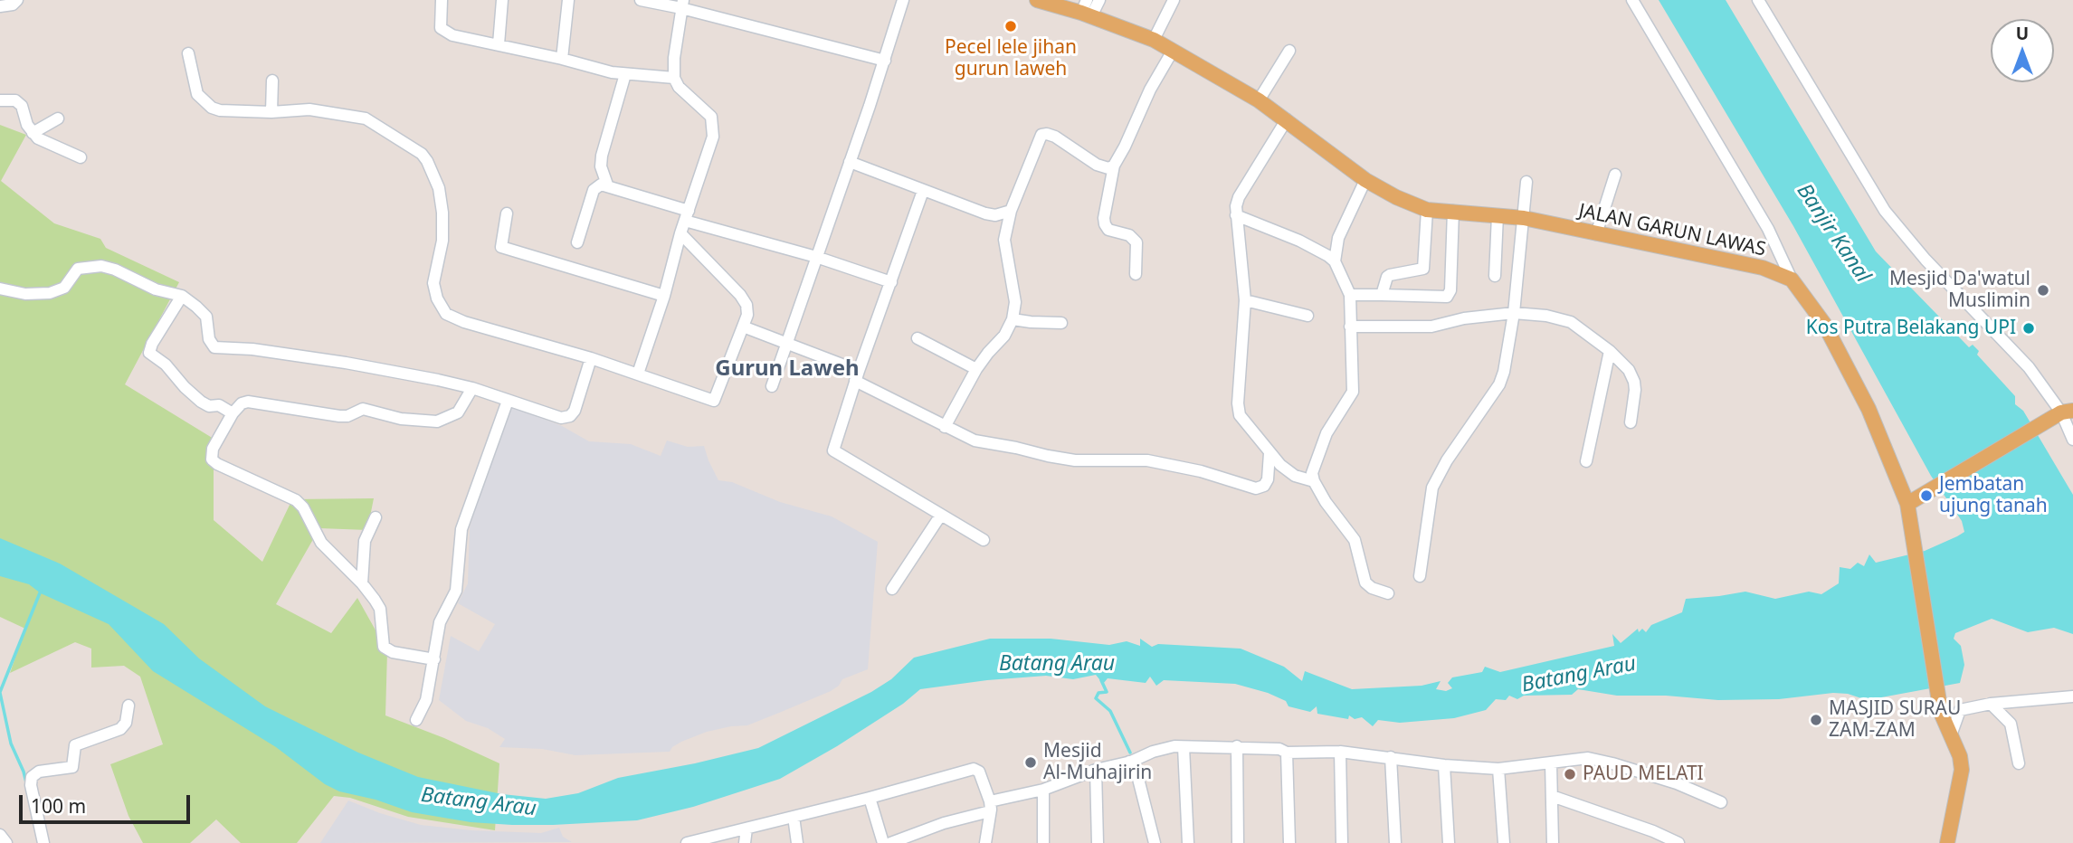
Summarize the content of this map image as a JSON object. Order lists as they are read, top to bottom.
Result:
{
  "streets": {
    "main road": ["JALAN GARUN LAWAS"]
  },
  "districts": ["Gurun Laweh"],
  "water": ["Banjir Kanal", "Batang Arau"],
  "places": [
    "Pecel lele jihan gurun laweh",
    "Mesjid Da'watul Muslimin",
    "Kos Putra Belakang UPI",
    "Jembatan ujung tanah",
    "MASJID SURAU ZAM-ZAM",
    "Mesjid Al-Muhajirin",
    "PAUD MELATI"
  ],
  "scale_bar": "100 m",
  "north": "top"
}
